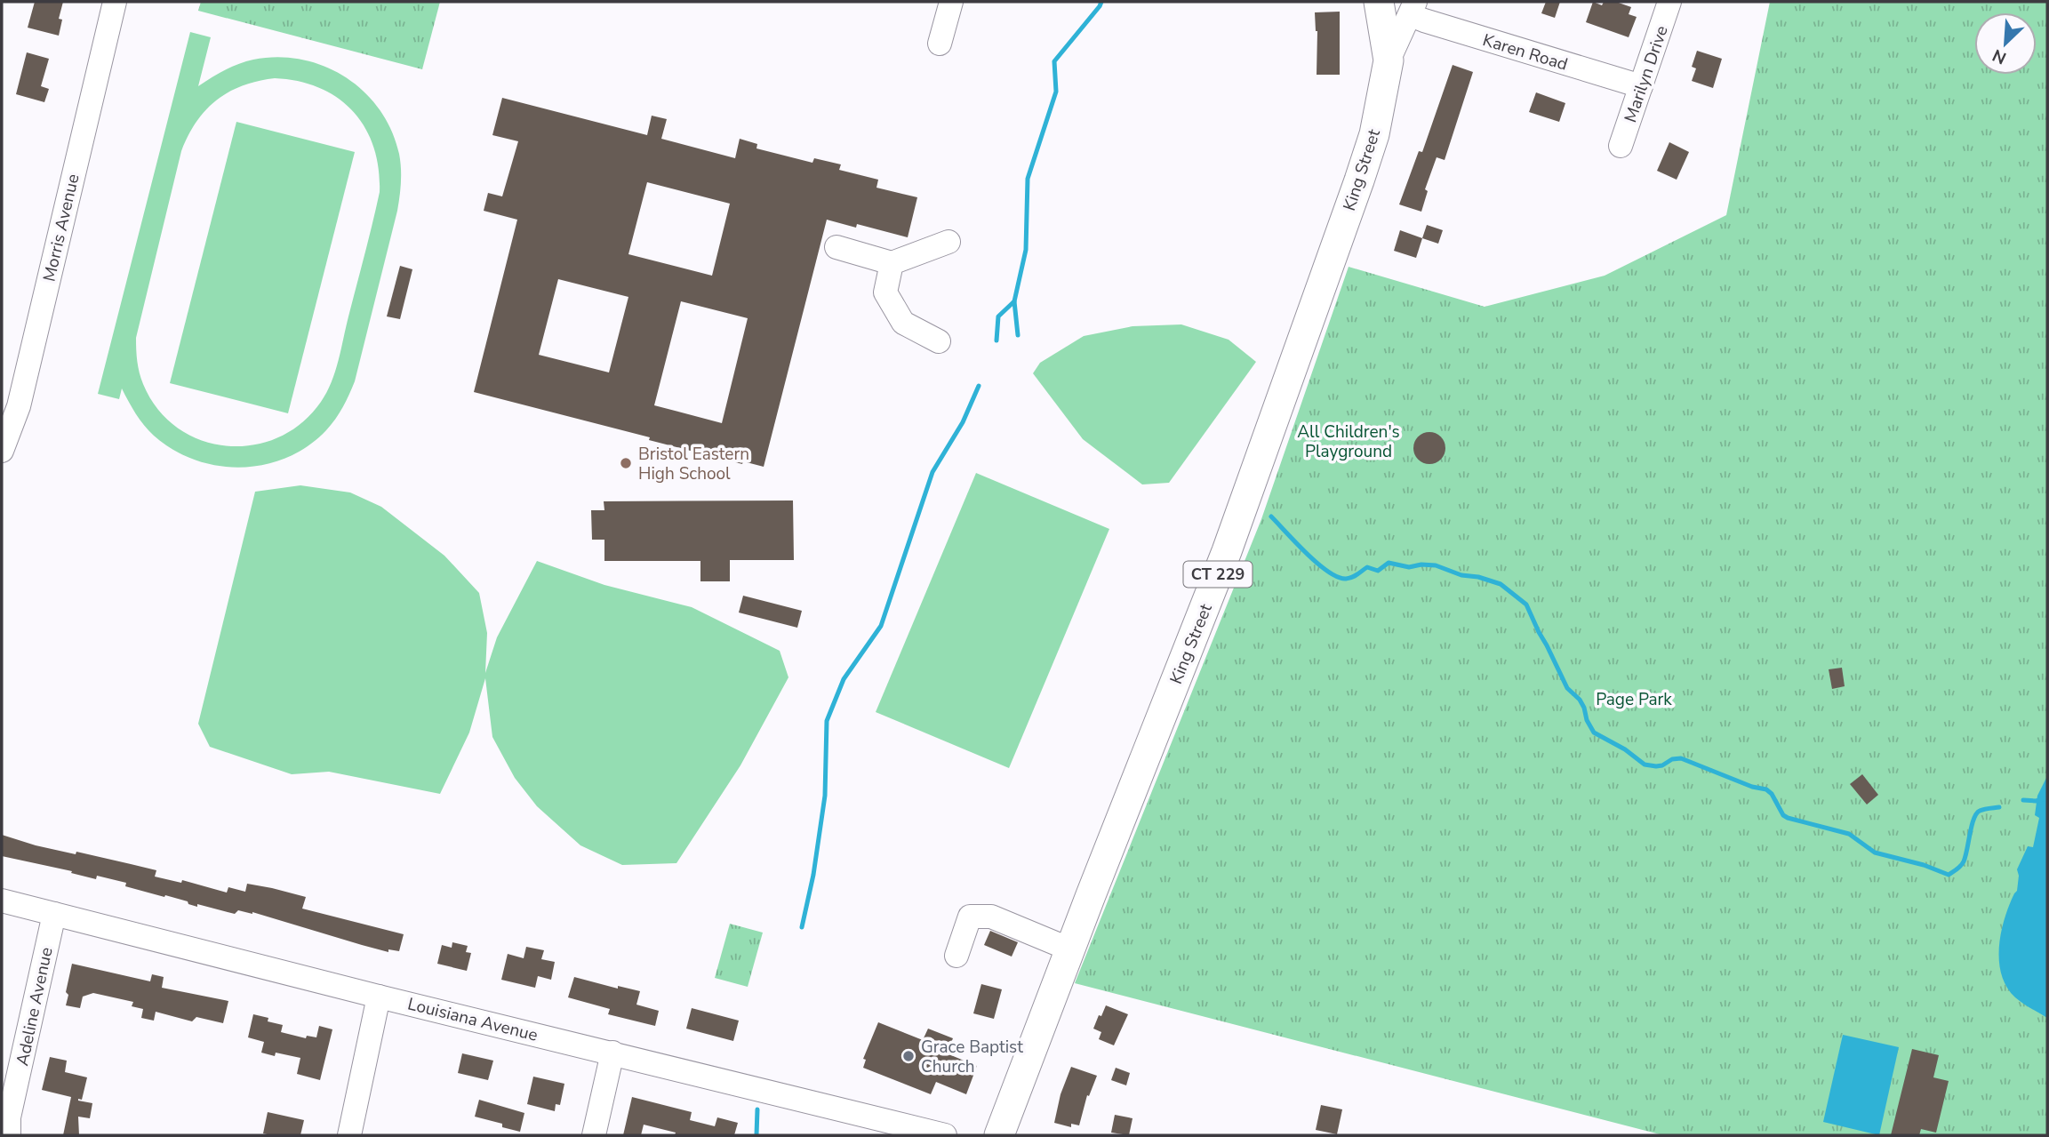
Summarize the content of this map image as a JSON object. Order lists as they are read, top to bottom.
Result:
{
  "streets": {
    "main road": ["King Street", "CT 229"],
    "street": [
      "Karen Road",
      "Marilyn Drive",
      "Morris Avenue",
      "Adeline Avenue",
      "Louisiana Avenue"
    ]
  },
  "crossings": [
    ["Karen Road", "Marilyn Drive"],
    ["Adeline Avenue", "Louisiana Avenue"]
  ],
  "parks": ["All Children's Playground", "Page Park"],
  "places": ["Bristol Eastern High School", "Grace Baptist Church"],
  "north": "bottom left"
}
